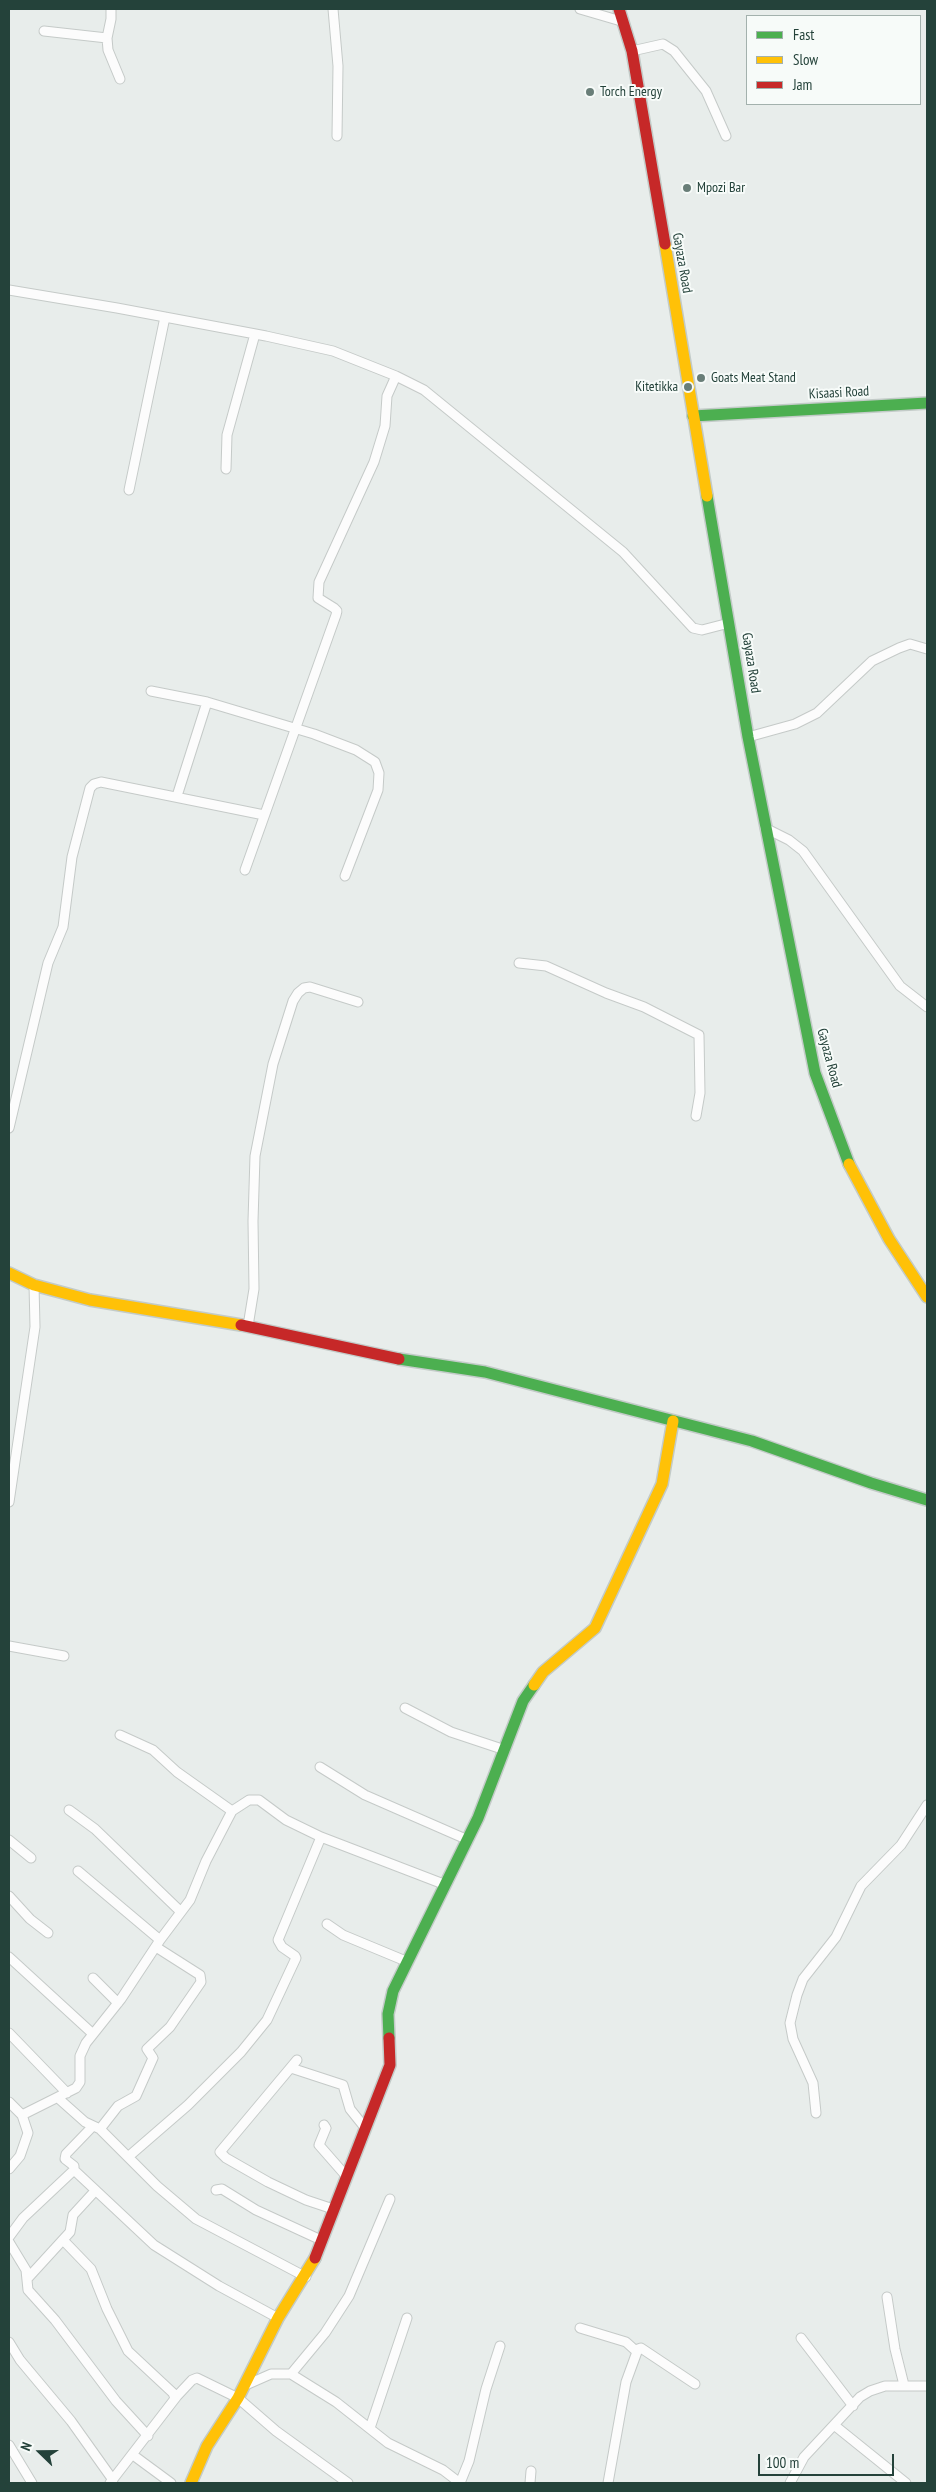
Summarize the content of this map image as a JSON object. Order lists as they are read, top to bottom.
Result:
{
  "streets": {
    "street": ["Gayaza Road", "Kisaasi Road"]
  },
  "crossings": [
    ["Gayaza Road", "Kisaasi Road"]
  ],
  "places": [
    "Torch Energy",
    "Mpozi Bar",
    "Goats Meat Stand",
    "Kitetikka"
  ],
  "legend": ["Fast", "Slow", "Jam"],
  "scale_bar": "100 m",
  "north": "left"
}
